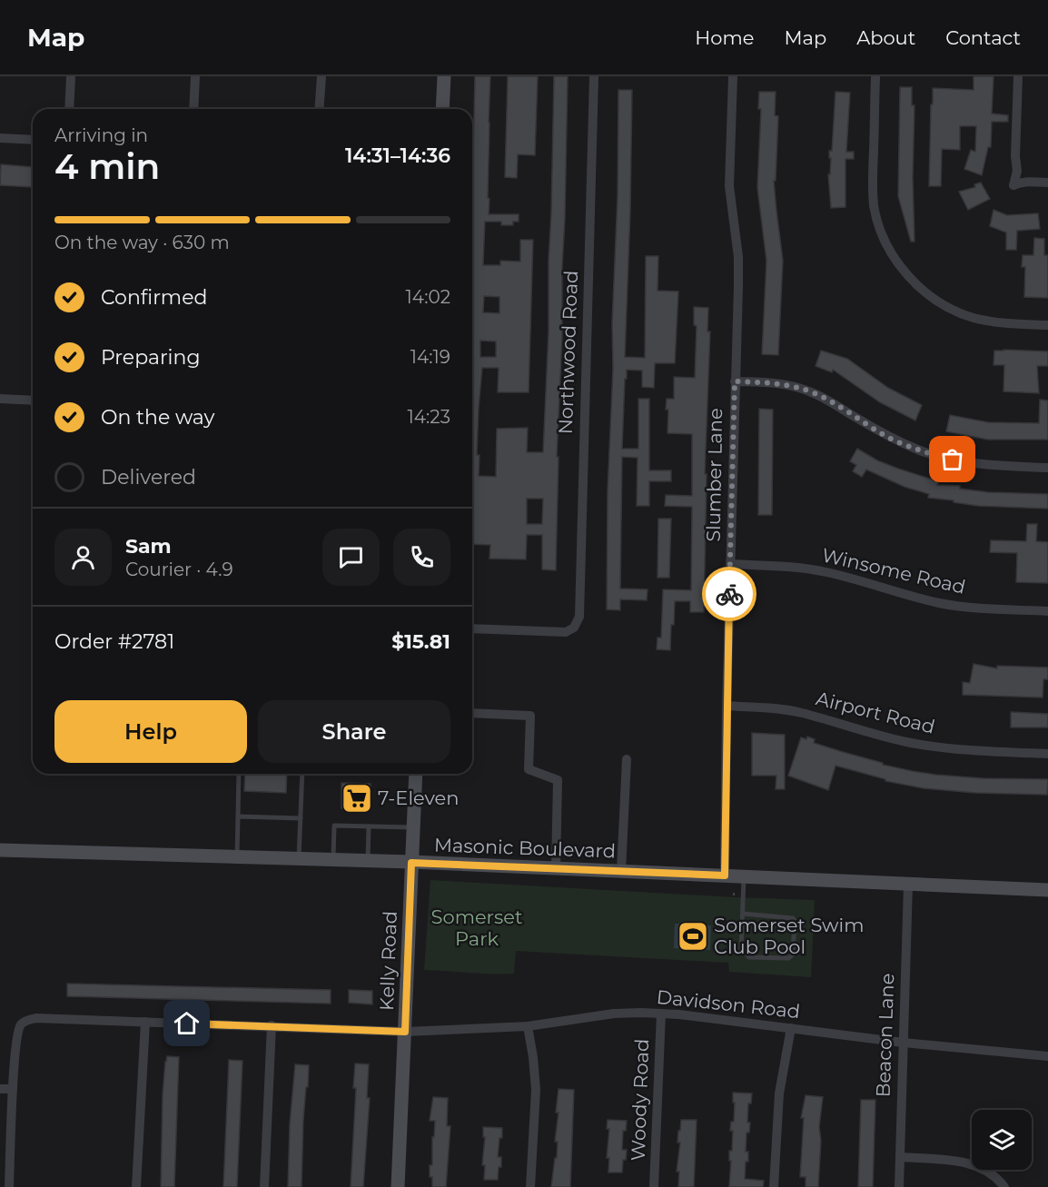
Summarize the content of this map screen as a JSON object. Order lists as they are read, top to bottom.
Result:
{
  "streets": {
    "street": [
      "Northwood Road",
      "Slumber Lane",
      "Winsome Road",
      "Airport Road",
      "Masonic Boulevard",
      "Kelly Road",
      "Davidson Road",
      "Beacon Lane",
      "Woody Road"
    ]
  },
  "crossings": [
    ["Slumber Lane", "Winsome Road"],
    ["Slumber Lane", "Airport Road"],
    ["Slumber Lane", "Masonic Boulevard"],
    ["Masonic Boulevard", "Kelly Road"],
    ["Masonic Boulevard", "Beacon Lane"],
    ["Kelly Road", "Davidson Road"],
    ["Davidson Road", "Beacon Lane"],
    ["Davidson Road", "Woody Road"]
  ],
  "parks": ["Somerset Park"],
  "places": {
    "supermarket": ["7-Eleven"],
    "sports": ["Somerset Swim Club Pool"]
  },
  "page": {
    "header": "Map",
    "nav": [
      "Home",
      "Map",
      "About",
      "Contact"
    ],
    "heading": ["4 min", "Arriving in", "14:31–14:36"],
    "panel": [
      "Sam",
      "Courier · 4.9",
      "Order #2781",
      "$15.81"
    ],
    "bar": "On the way · 630 m",
    "list": [
      ["Confirmed", "14:02"],
      ["Preparing", "14:19"],
      ["On the way", "14:23"],
      "Delivered"
    ],
    "buttons": ["Help", "Share"]
  }
}
